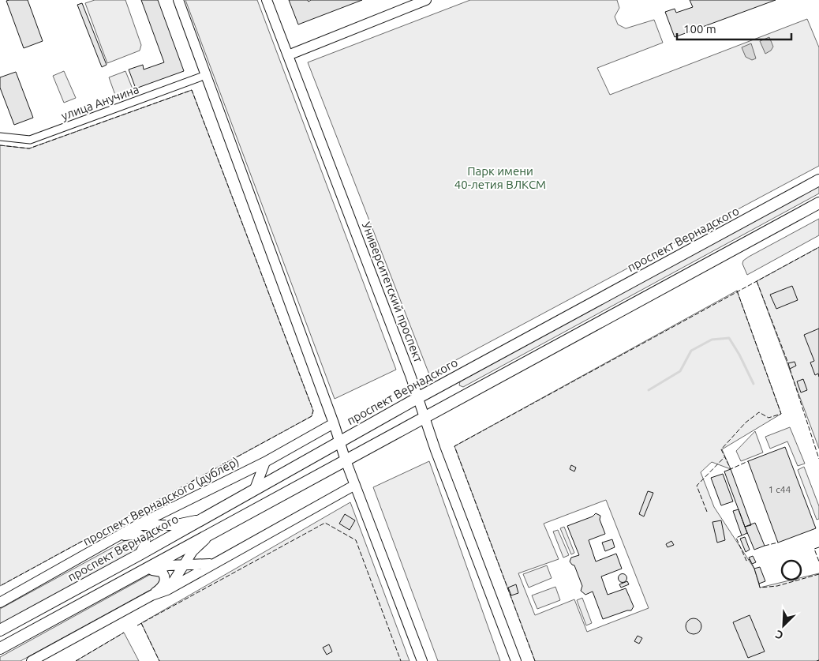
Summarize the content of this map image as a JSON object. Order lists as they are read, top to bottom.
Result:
{
  "streets": {
    "main road": ["проспект Вернадского", "Университетский проспект", "проспект Вернадского (дублёр)"],
    "street": ["улица Анучина"]
  },
  "crossings": [
    ["проспект Вернадского", "Университетский проспект"]
  ],
  "parks": ["Парк имени 40-летия ВЛКСМ"],
  "house_numbers": ["1 с44"],
  "scale_bar": "100 m",
  "north": "bottom left"
}
